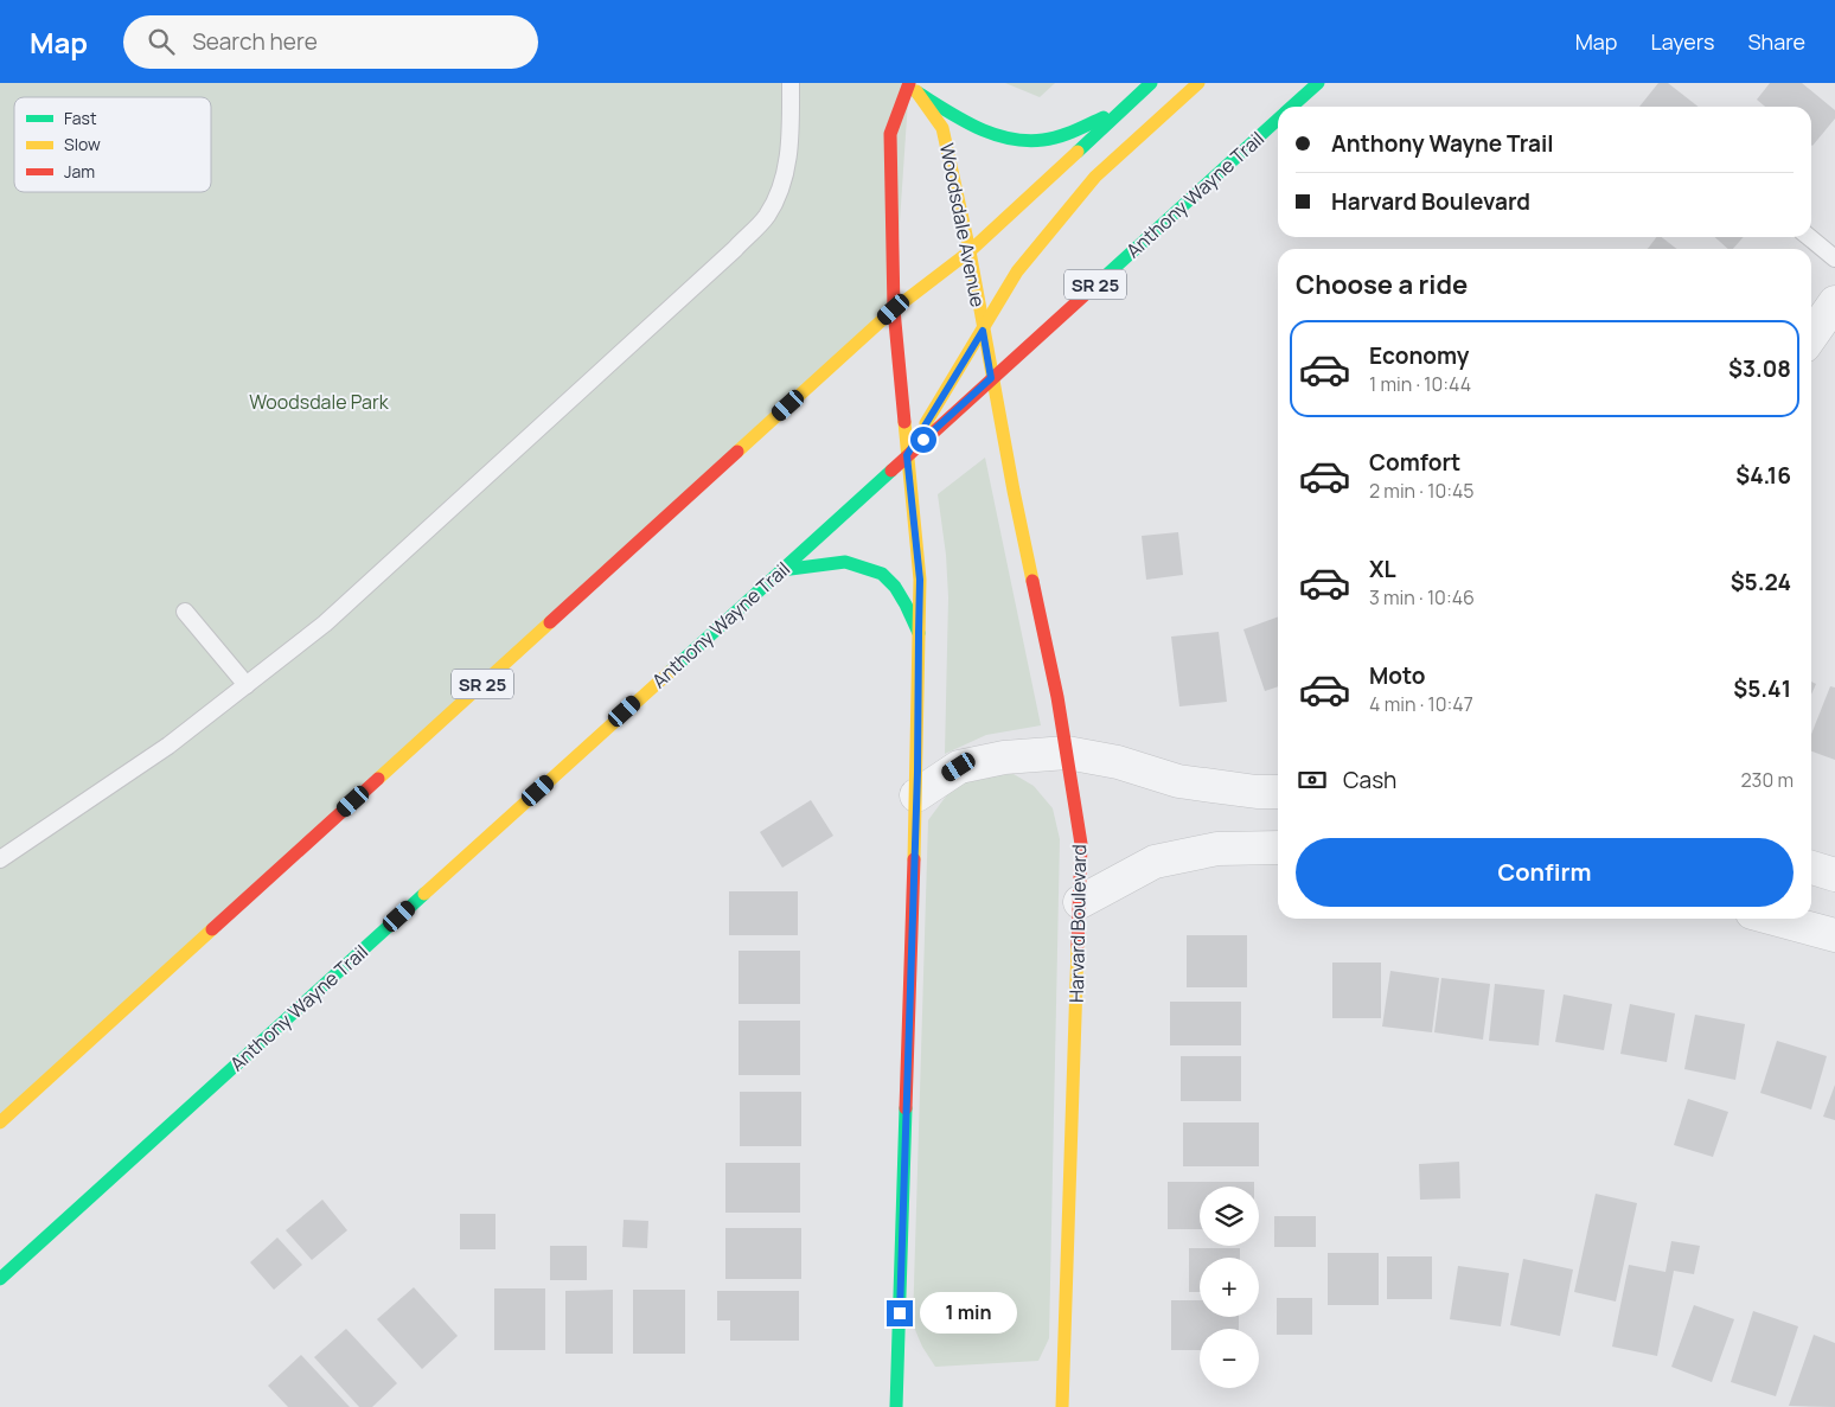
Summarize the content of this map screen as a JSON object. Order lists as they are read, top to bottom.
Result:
{
  "streets": {
    "main road": [
      "Anthony Wayne Trail",
      "Woodsdale Avenue",
      "SR 25",
      "Harvard Boulevard"
    ]
  },
  "crossings": [
    ["Anthony Wayne Trail", "Woodsdale Avenue"],
    ["Anthony Wayne Trail", "Harvard Boulevard"],
    ["Woodsdale Avenue", "SR 25"],
    ["Woodsdale Avenue", "Harvard Boulevard"]
  ],
  "parks": ["Woodsdale Park"],
  "legend": ["Fast", "Slow", "Jam"],
  "page": {
    "header": "Map",
    "search": "Search here",
    "nav": ["Map", "Layers", "Share"],
    "banner": ["Anthony Wayne Trail", "Harvard Boulevard"],
    "heading": "Choose a ride",
    "list": [
      {
        "name": "Economy",
        "note": "1 min · 10:44",
        "value": "$3.08"
      },
      {
        "name": "Comfort",
        "note": "2 min · 10:45",
        "value": "$4.16"
      },
      {
        "name": "XL",
        "note": "3 min · 10:46",
        "value": "$5.24"
      },
      {
        "name": "Moto",
        "note": "4 min · 10:47",
        "value": "$5.41"
      }
    ],
    "pay": ["Cash", "230 m"],
    "buttons": "Confirm",
    "map_buttons": ["+", "−"],
    "bubble": "1 min"
  }
}
